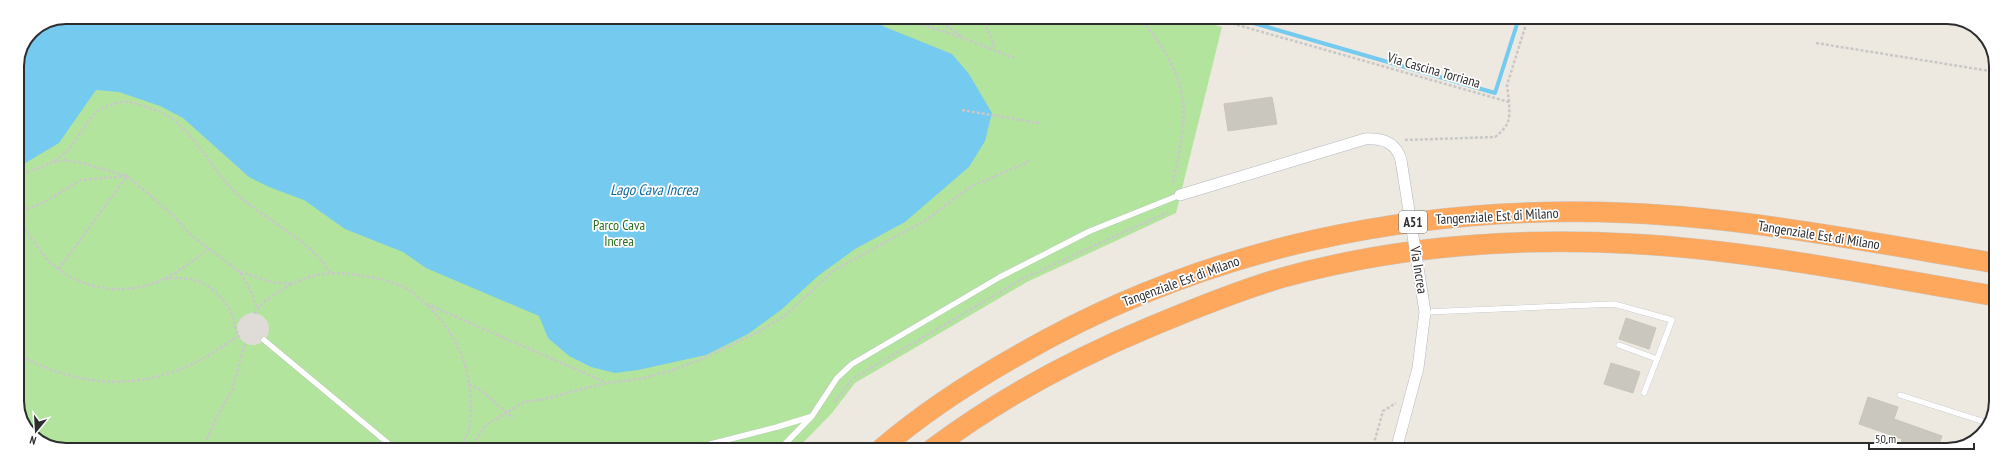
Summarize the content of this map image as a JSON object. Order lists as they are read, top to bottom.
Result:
{
  "streets": {
    "highway": ["Tangenziale Est di Milano", "A51"],
    "street": ["Via Increa"],
    "path": ["Via Cascina Torriana"]
  },
  "water": ["Lago Cava Increa"],
  "parks": ["Parco Cava Increa"],
  "scale_bar": "50 m",
  "north": "bottom"
}
